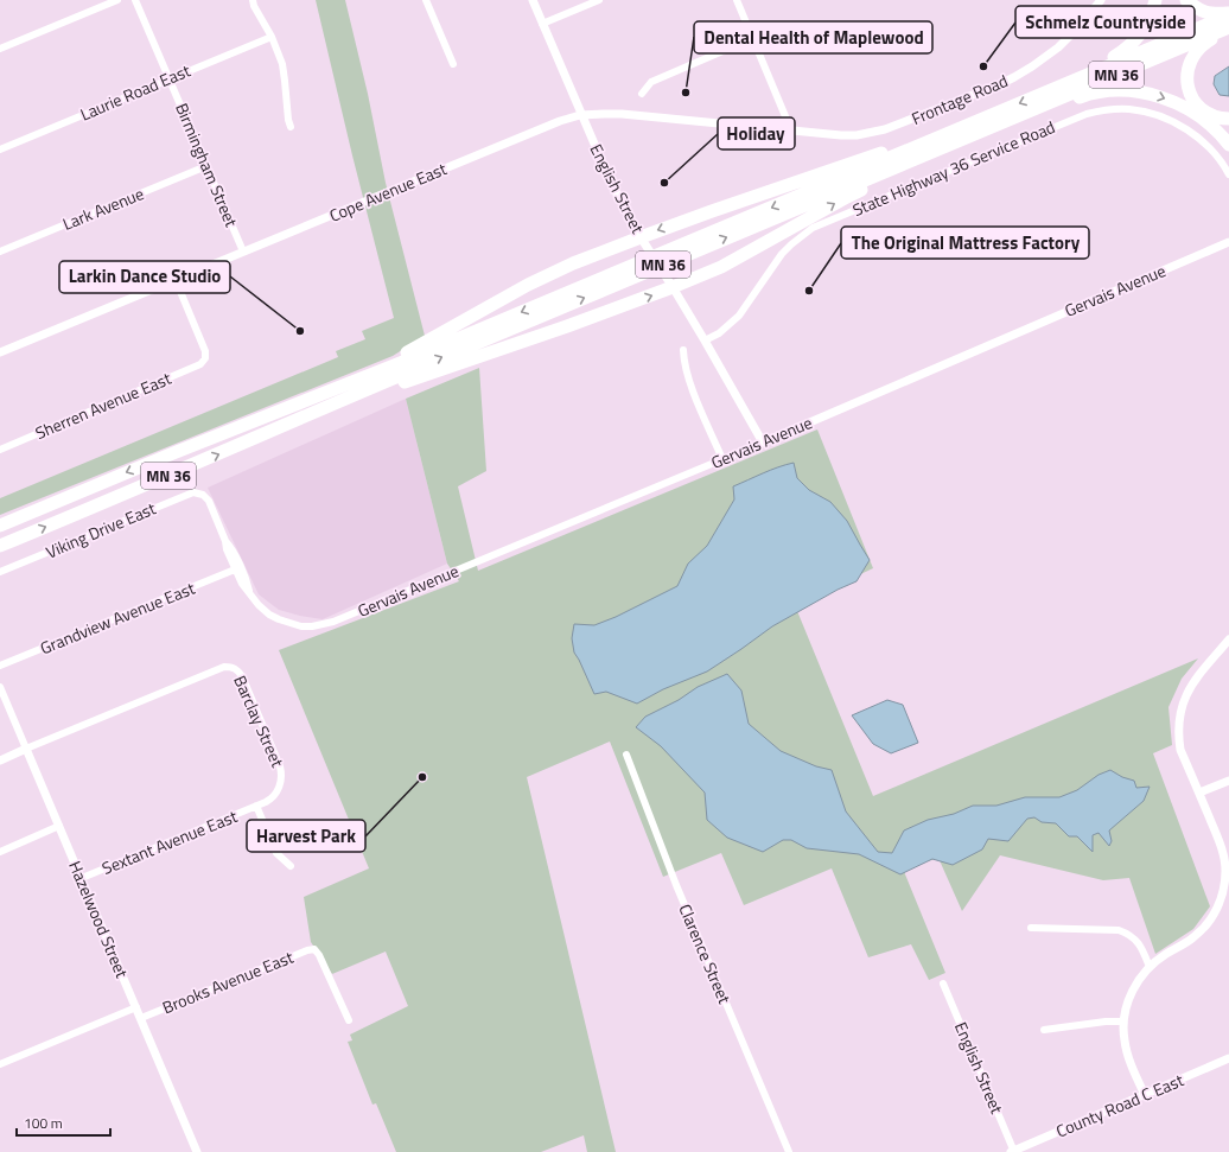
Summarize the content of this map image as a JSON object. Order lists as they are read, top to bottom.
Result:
{
  "streets": {
    "highway": ["MN 36"],
    "street": [
      "Laurie Road East",
      "Frontage Road",
      "Birmingham Street",
      "State Highway 36 Service Road",
      "English Street",
      "Cope Avenue East",
      "Lark Avenue",
      "Gervais Avenue",
      "Sherren Avenue East",
      "Viking Drive East",
      "Grandview Avenue East",
      "Barclay Street",
      "Sextant Avenue East",
      "Hazelwood Street",
      "Clarence Street",
      "Brooks Avenue East",
      "County Road C East"
    ]
  },
  "crossings": [
    ["Laurie Road East", "Birmingham Street"],
    ["Frontage Road", "Cope Avenue East"],
    ["Birmingham Street", "Cope Avenue East"],
    ["Birmingham Street", "Lark Avenue"],
    ["State Highway 36 Service Road", "English Street"],
    ["English Street", "Cope Avenue East"],
    ["English Street", "Gervais Avenue"],
    ["English Street", "County Road C East"],
    ["Cope Avenue East", "Sherren Avenue East"],
    ["Barclay Street", "Sextant Avenue East"],
    ["Barclay Street", "Hazelwood Street"],
    ["Sextant Avenue East", "Hazelwood Street"],
    ["Hazelwood Street", "Brooks Avenue East"]
  ],
  "places": [
    "Schmelz Countryside",
    "Dental Health of Maplewood",
    "Holiday",
    "The Original Mattress Factory",
    "Larkin Dance Studio",
    "Harvest Park"
  ],
  "scale_bar": "100 m"
}
